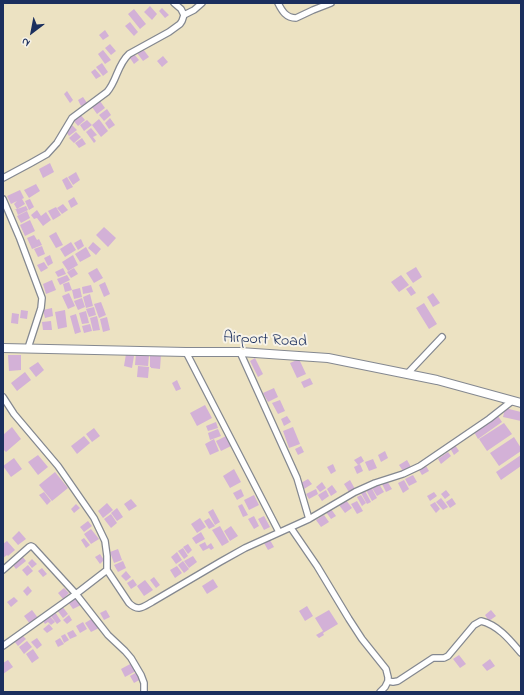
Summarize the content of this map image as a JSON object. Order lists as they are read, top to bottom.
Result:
{
  "streets": {
    "main road": ["Airport Road"]
  },
  "north": "bottom left"
}
